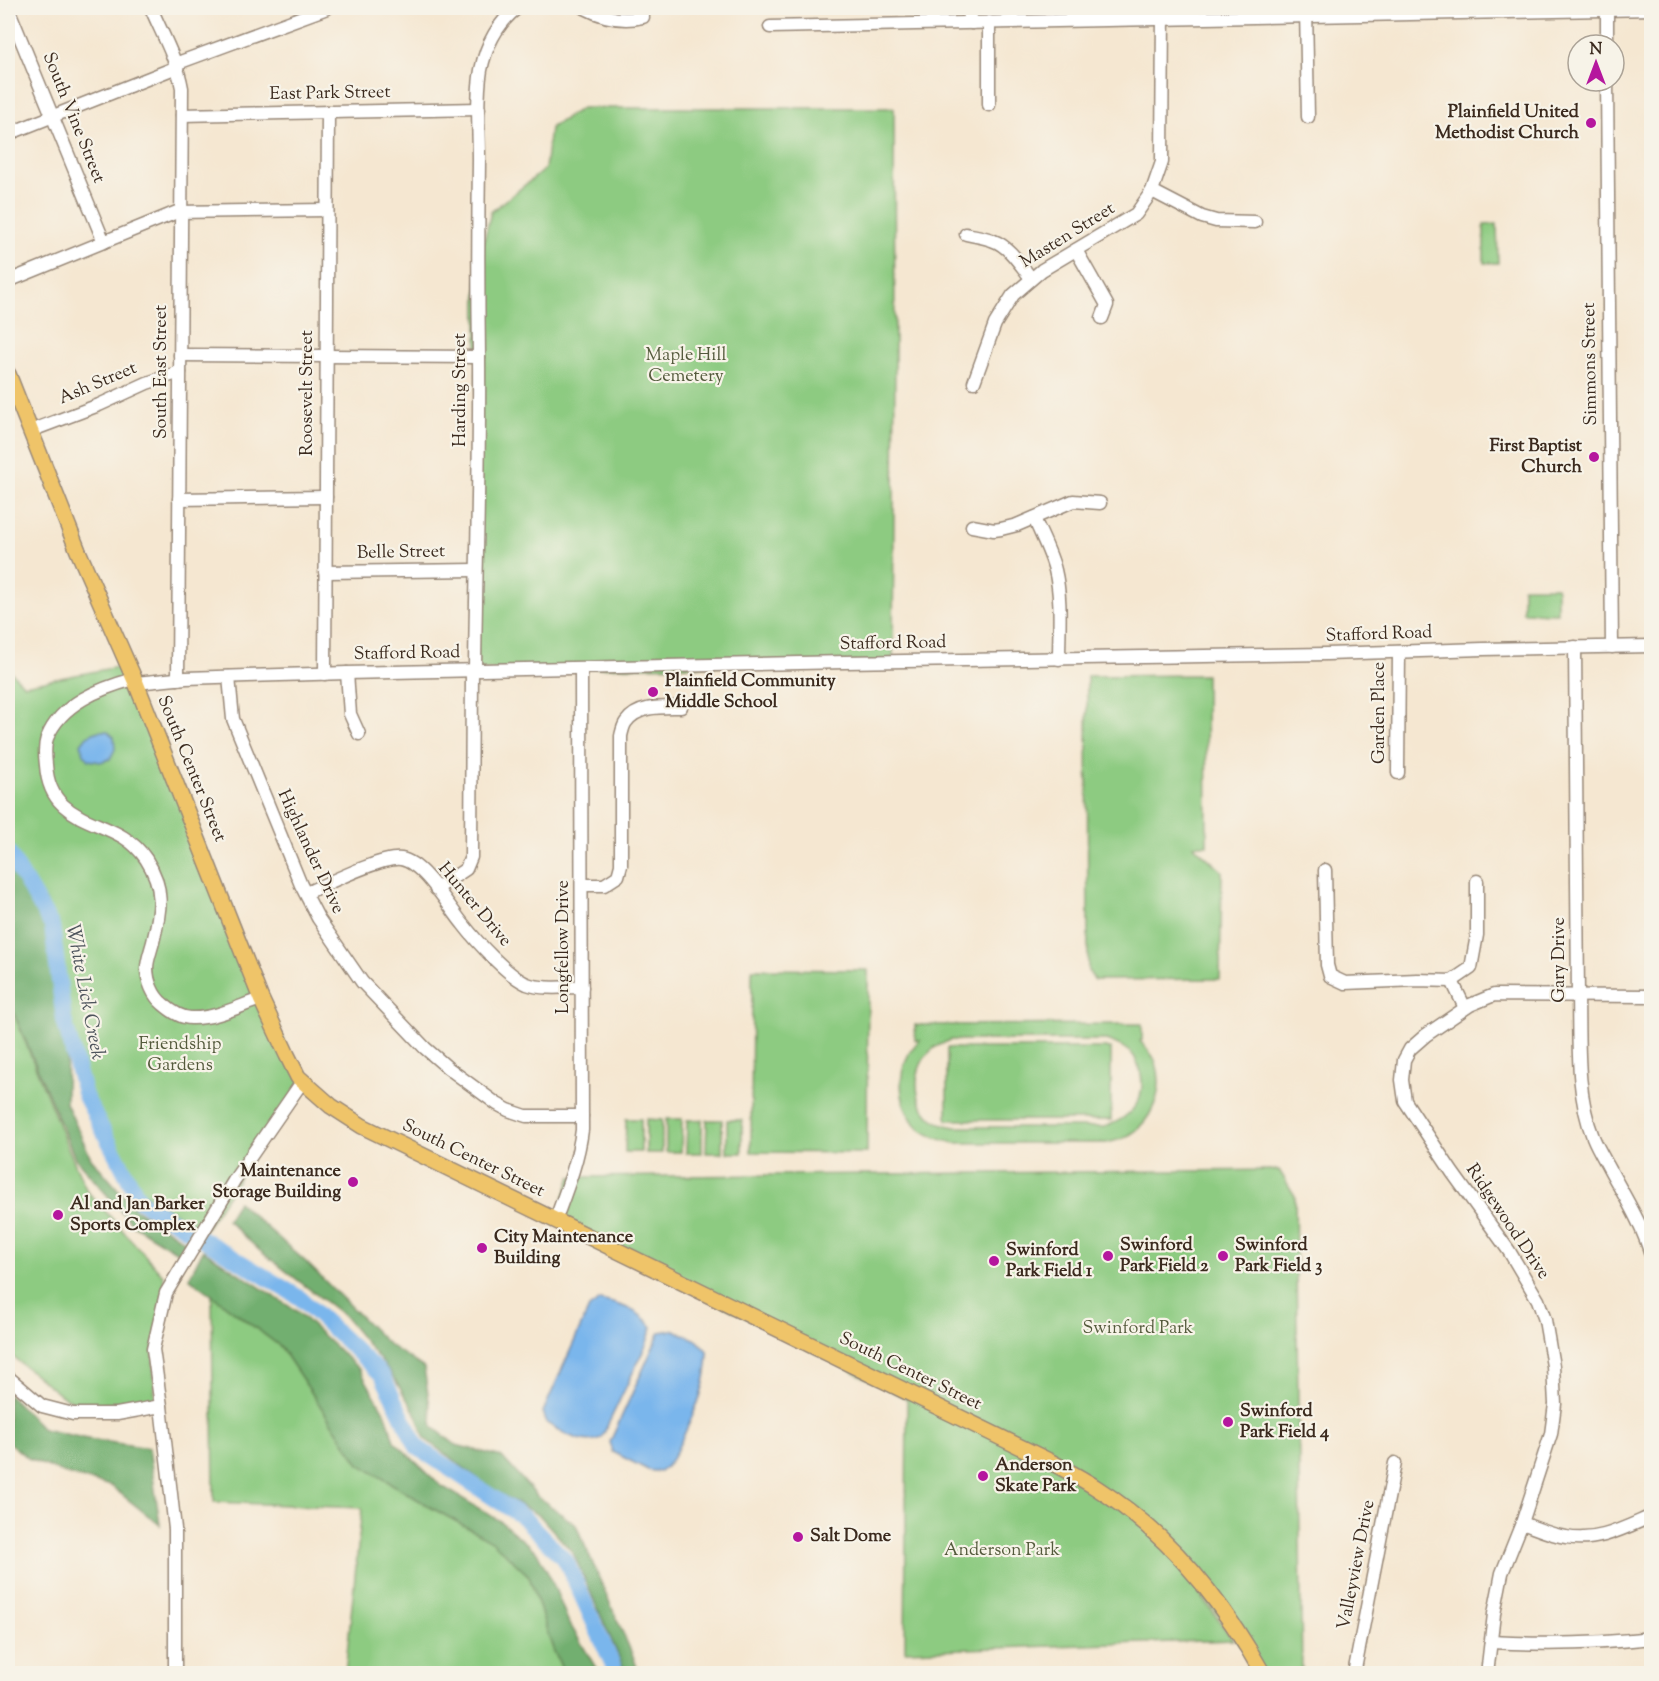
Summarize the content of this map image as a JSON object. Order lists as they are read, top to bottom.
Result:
{
  "streets": {
    "main road": ["South Center Street"],
    "street": [
      "East Park Street",
      "South Vine Street",
      "Masten Street",
      "Simmons Street",
      "South East Street",
      "Ash Street",
      "Harding Street",
      "Roosevelt Street",
      "Belle Street",
      "Stafford Road",
      "Garden Place",
      "Highlander Drive",
      "Hunter Drive",
      "Longfellow Drive",
      "Gary Drive",
      "Ridgewood Drive",
      "Valleyview Drive"
    ]
  },
  "crossings": [
    ["East Park Street", "South East Street"],
    ["East Park Street", "Harding Street"],
    ["East Park Street", "Roosevelt Street"],
    ["Simmons Street", "Stafford Road"],
    ["South East Street", "Ash Street"],
    ["South East Street", "Stafford Road"],
    ["Ash Street", "South Center Street"],
    ["Harding Street", "Belle Street"],
    ["Harding Street", "Stafford Road"],
    ["Harding Street", "Hunter Drive"],
    ["Roosevelt Street", "Belle Street"],
    ["Roosevelt Street", "Stafford Road"],
    ["Stafford Road", "Garden Place"],
    ["Stafford Road", "South Center Street"],
    ["Stafford Road", "Highlander Drive"],
    ["Stafford Road", "Longfellow Drive"],
    ["Stafford Road", "Gary Drive"],
    ["South Center Street", "Longfellow Drive"],
    ["Highlander Drive", "Hunter Drive"],
    ["Highlander Drive", "Longfellow Drive"],
    ["Hunter Drive", "Longfellow Drive"],
    ["Gary Drive", "Ridgewood Drive"]
  ],
  "water": ["White Lick Creek"],
  "parks": [
    "Maple Hill Cemetery",
    "Friendship Gardens",
    "Swinford Park",
    "Anderson Park"
  ],
  "places": [
    "Plainfield United Methodist Church",
    "First Baptist Church",
    "Plainfield Community Middle School",
    "Maintenance Storage Building",
    "Al and Jan Barker Sports Complex",
    "City Maintenance Building",
    "Swinford Park Field 2",
    "Swinford Park Field 3",
    "Swinford Park Field 1",
    "Swinford Park Field 4",
    "Anderson Skate Park",
    "Salt Dome"
  ],
  "north": "top"
}
